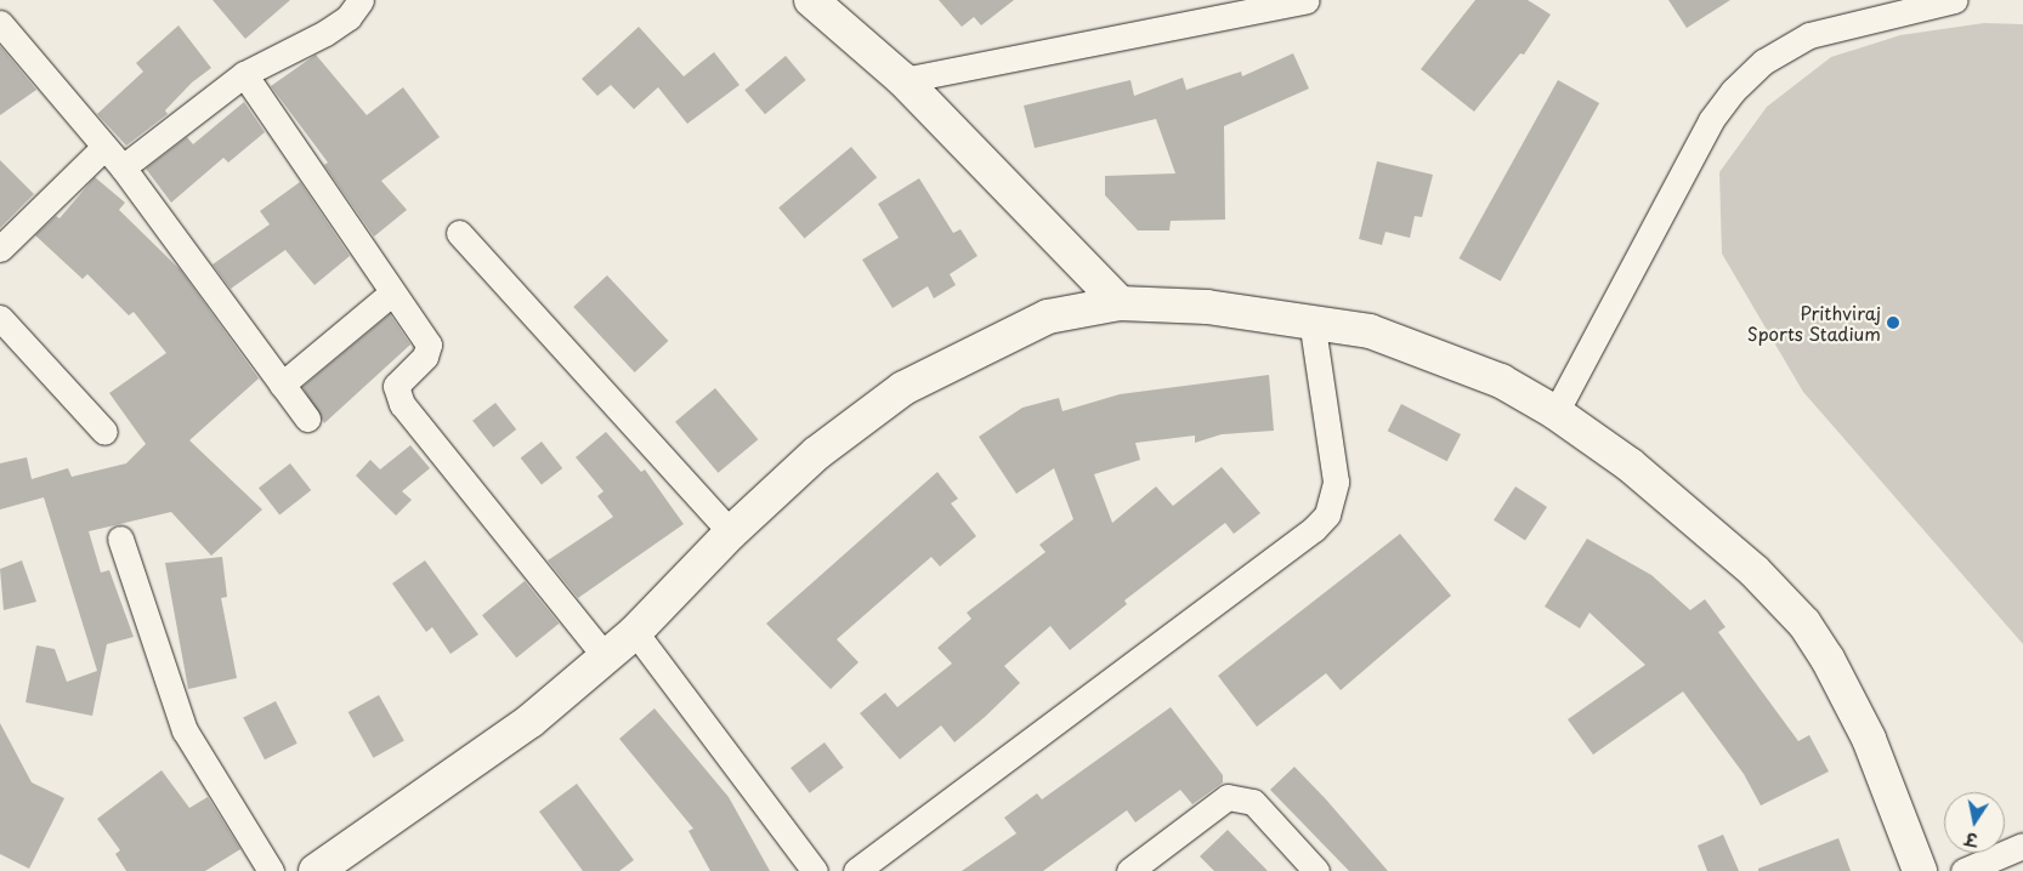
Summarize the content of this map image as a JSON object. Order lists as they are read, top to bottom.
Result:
{
  "places": ["Prithviraj Sports Stadium"],
  "north": "bottom"
}
